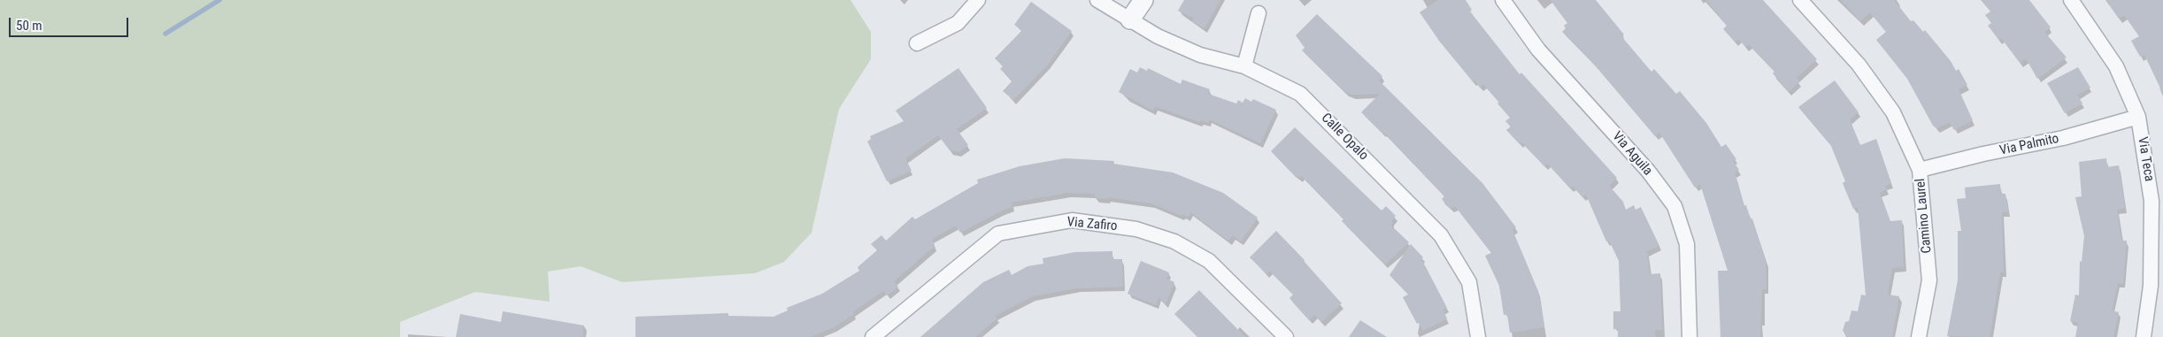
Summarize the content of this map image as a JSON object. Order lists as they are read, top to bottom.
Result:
{
  "streets": {
    "street": [
      "Calle Opalo",
      "Via Palmito",
      "Via Aguila",
      "Via Teca",
      "Camino Laurel",
      "Via Zafiro"
    ]
  },
  "crossings": [
    ["Via Palmito", "Via Teca"],
    ["Via Palmito", "Camino Laurel"]
  ],
  "scale_bar": "50 m"
}
